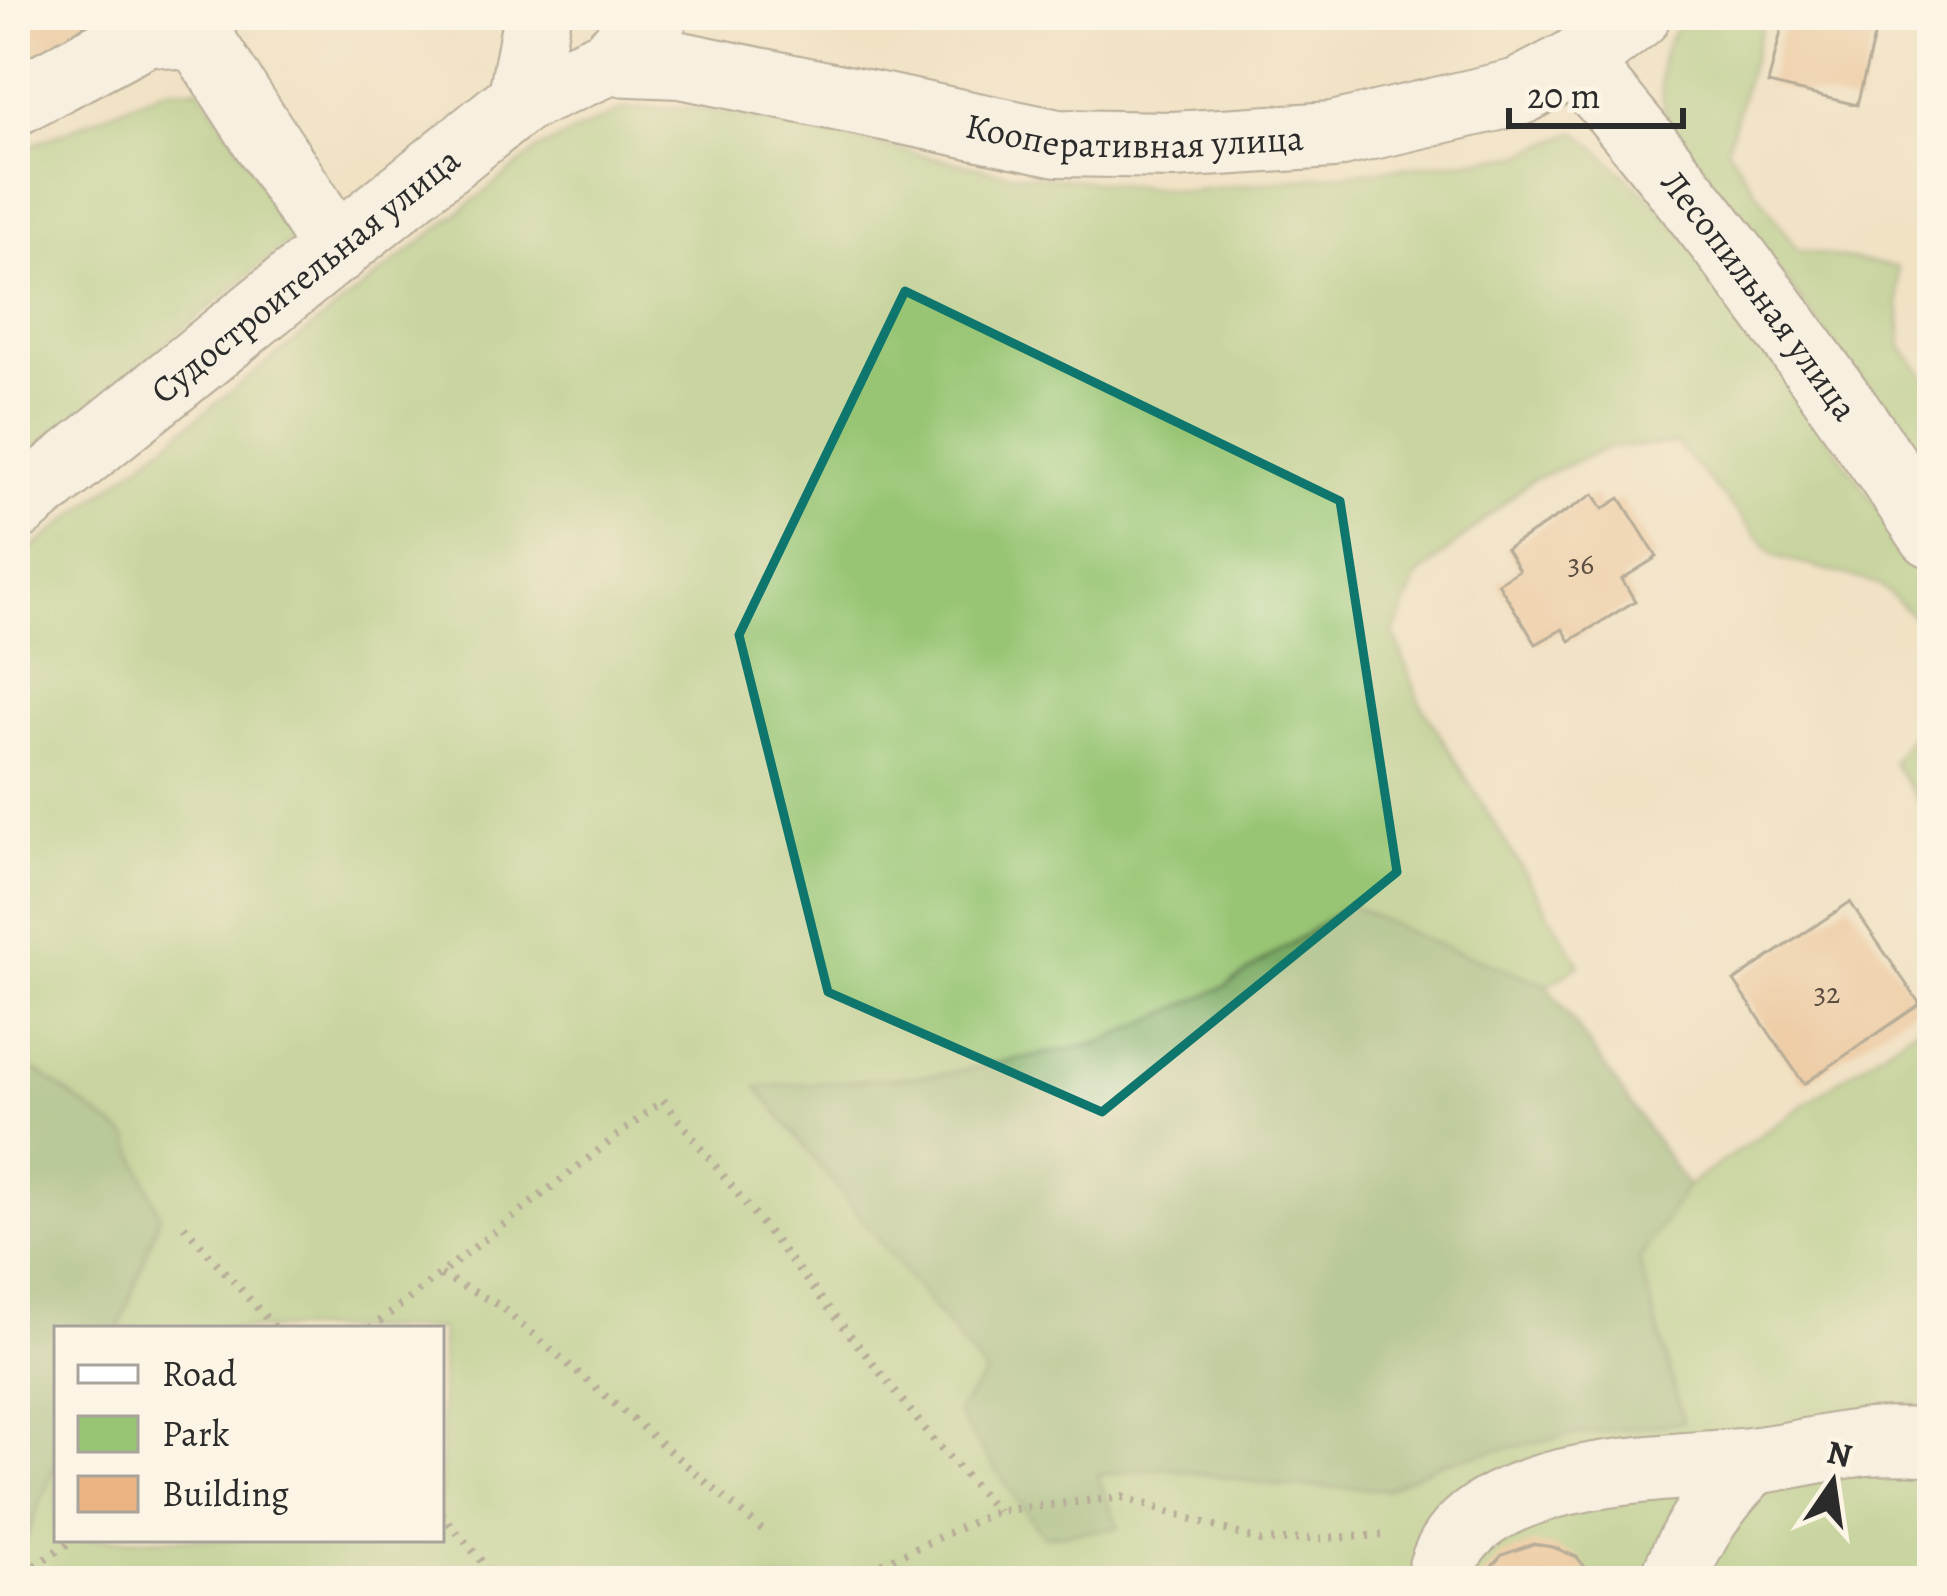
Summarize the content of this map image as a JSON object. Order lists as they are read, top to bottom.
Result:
{
  "streets": {
    "street": ["Кооперативная улица", "Судостроительная улица", "Лесопильная улица"]
  },
  "crossings": [
    ["Кооперативная улица", "Судостроительная улица"],
    ["Кооперативная улица", "Лесопильная улица"]
  ],
  "house_numbers": ["36", "32"],
  "legend": ["Road", "Park", "Building"],
  "scale_bar": "20 m",
  "north": "top"
}
